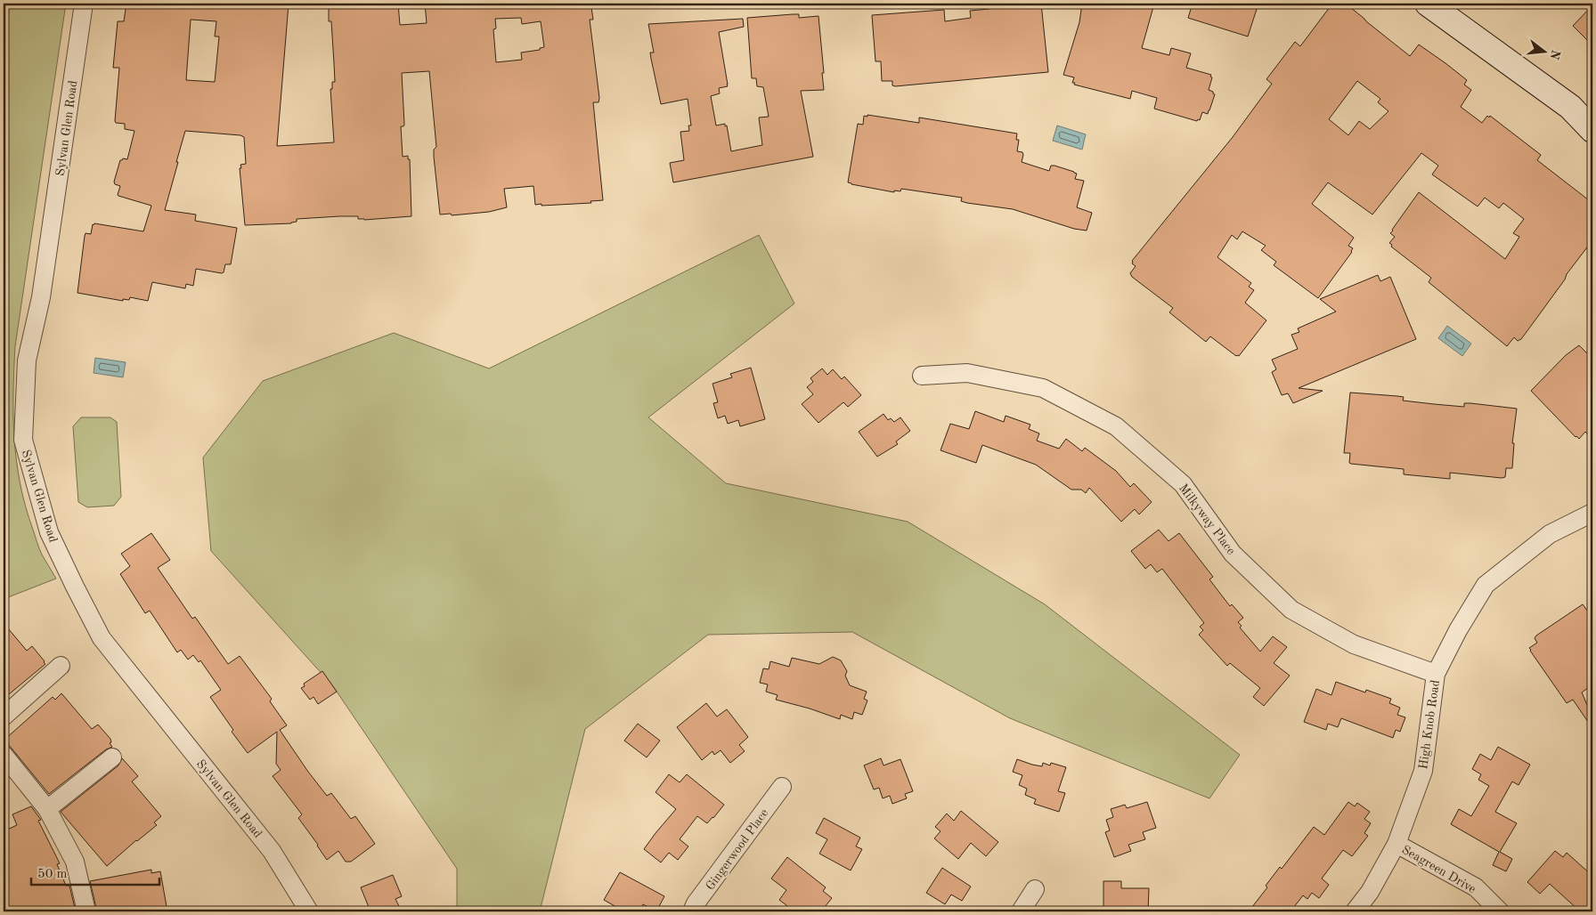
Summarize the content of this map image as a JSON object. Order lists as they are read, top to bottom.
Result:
{
  "streets": {
    "street": [
      "Sylvan Glen Road",
      "Milkyway Place",
      "High Knob Road",
      "Gingerwood Place",
      "Seagreen Drive"
    ]
  },
  "crossings": [
    ["Milkyway Place", "High Knob Road"],
    ["High Knob Road", "Seagreen Drive"]
  ],
  "scale_bar": "50 m",
  "north": "right"
}
